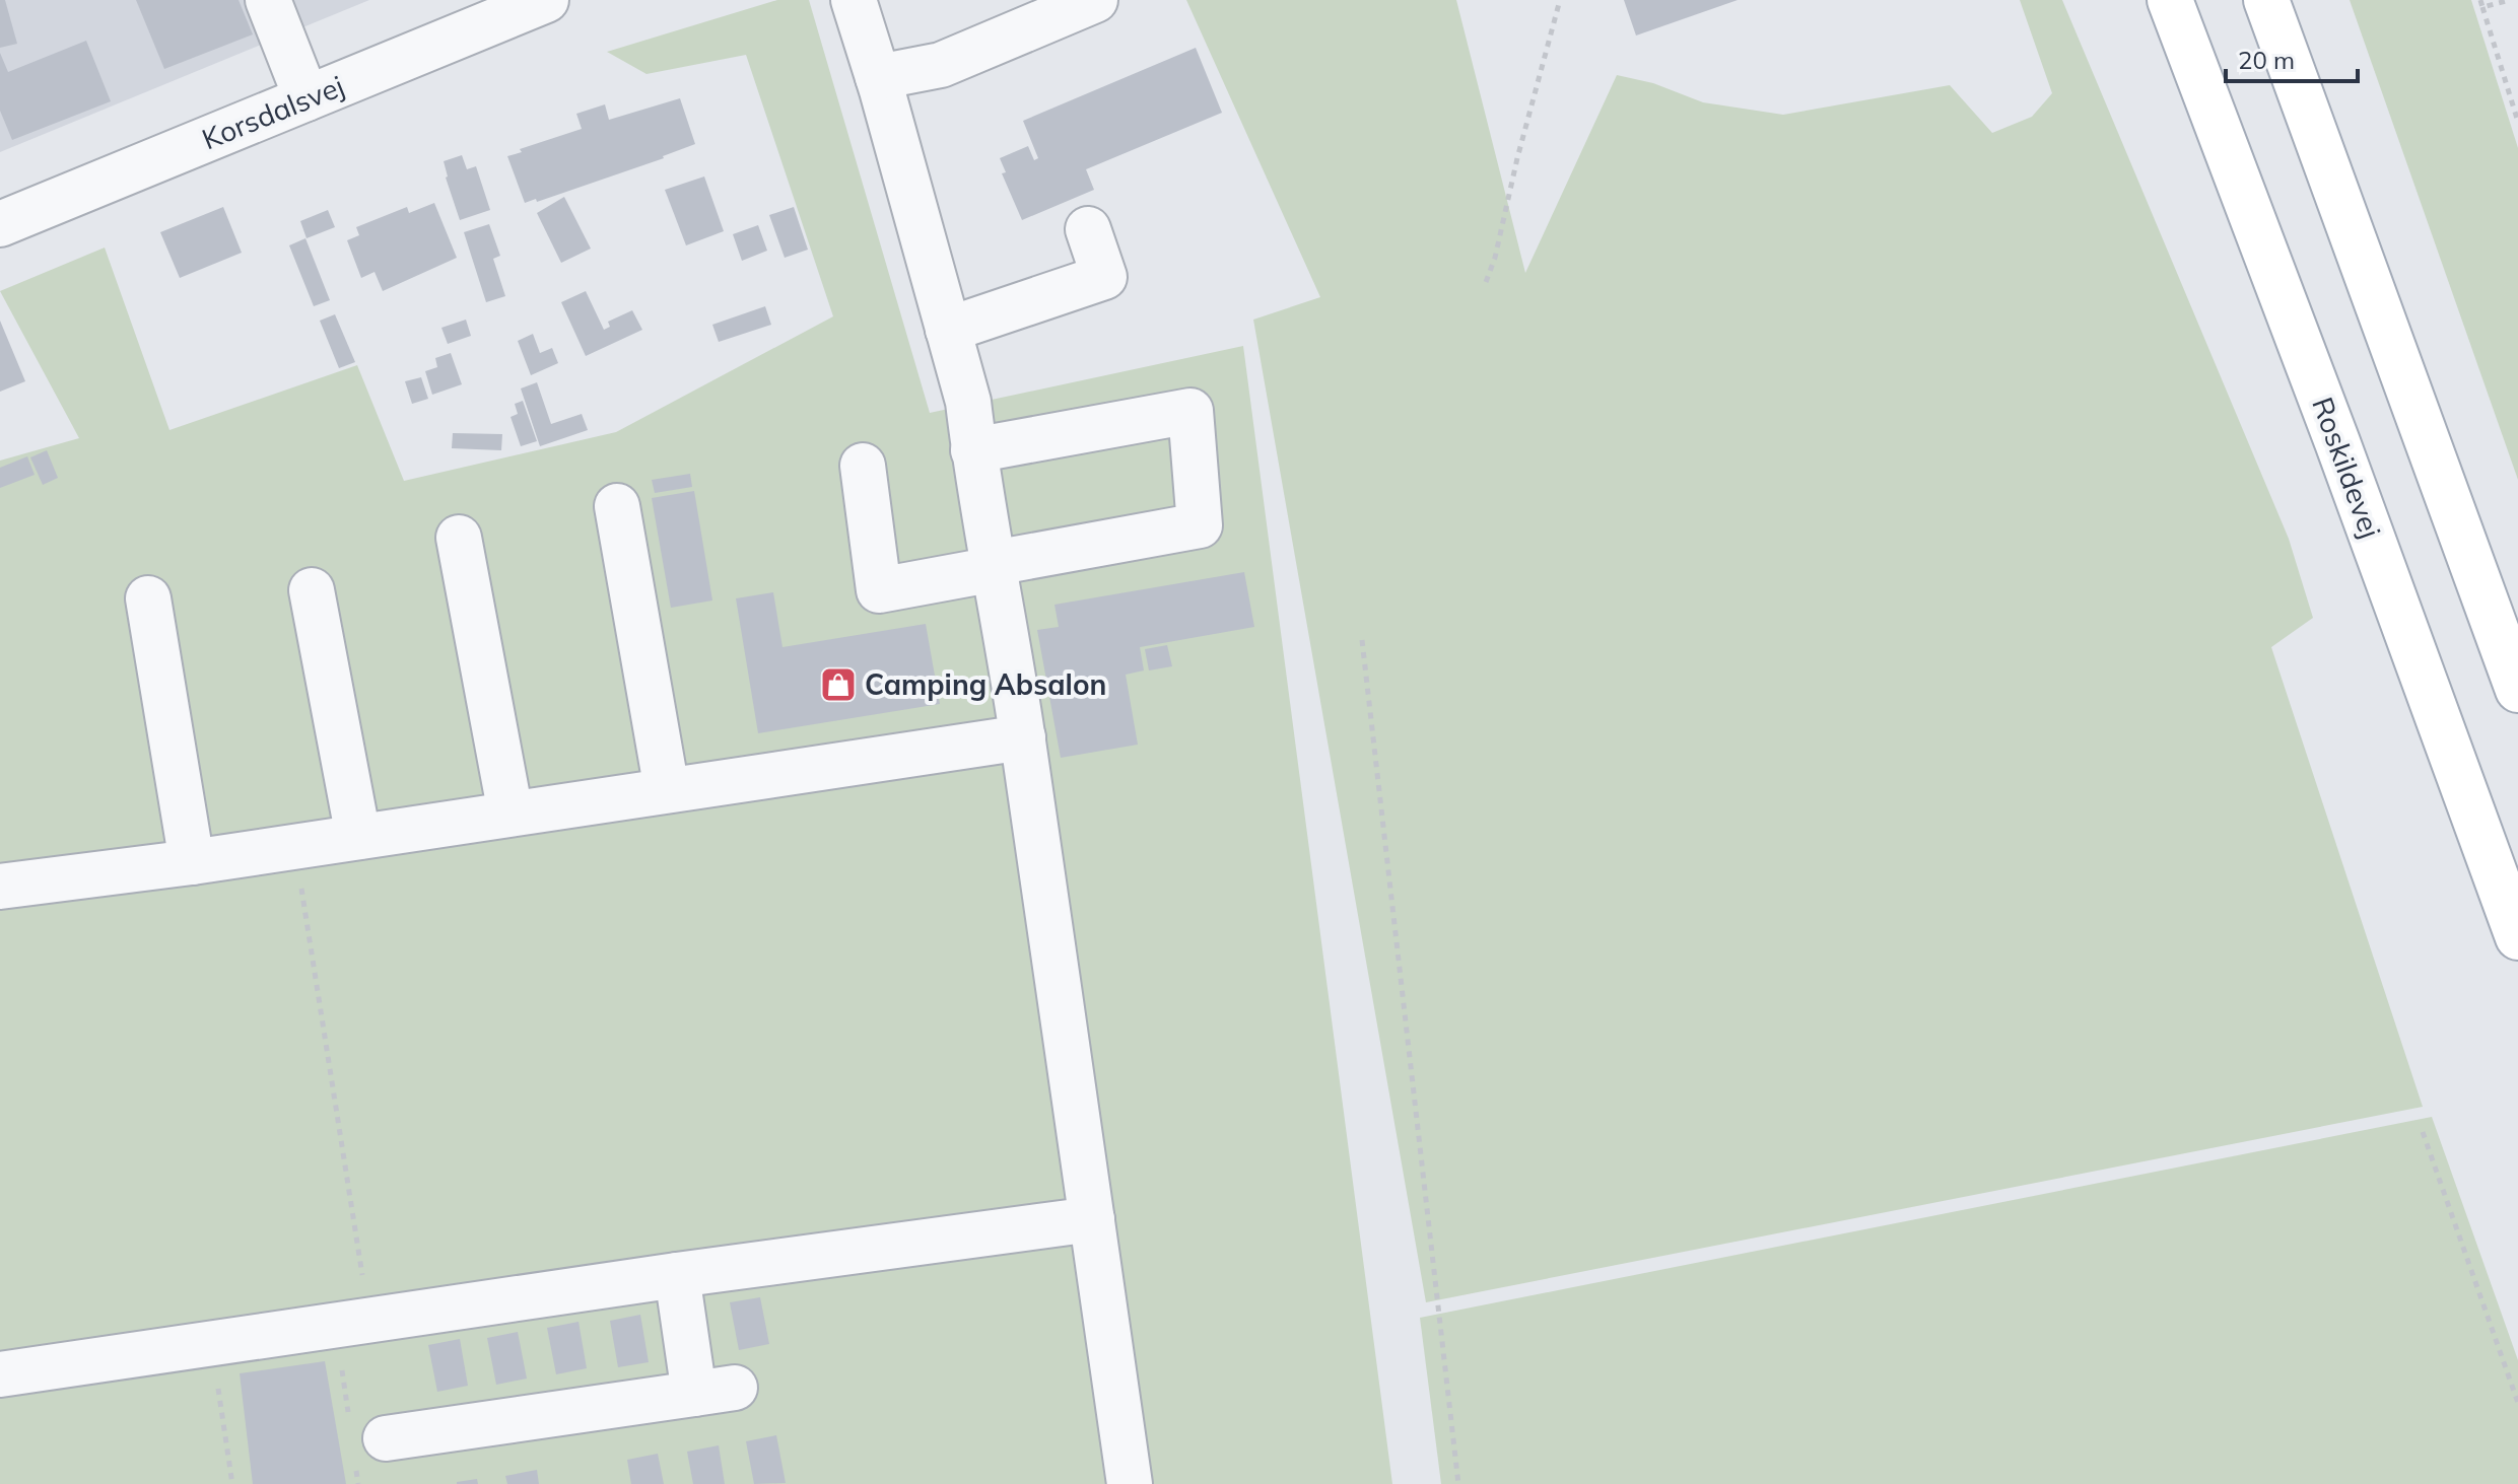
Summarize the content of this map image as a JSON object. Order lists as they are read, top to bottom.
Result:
{
  "streets": {
    "main road": ["Roskildevej"],
    "street": ["Korsdalsvej"]
  },
  "places": {
    "shop": ["Camping Absalon"]
  },
  "scale_bar": "20 m"
}
